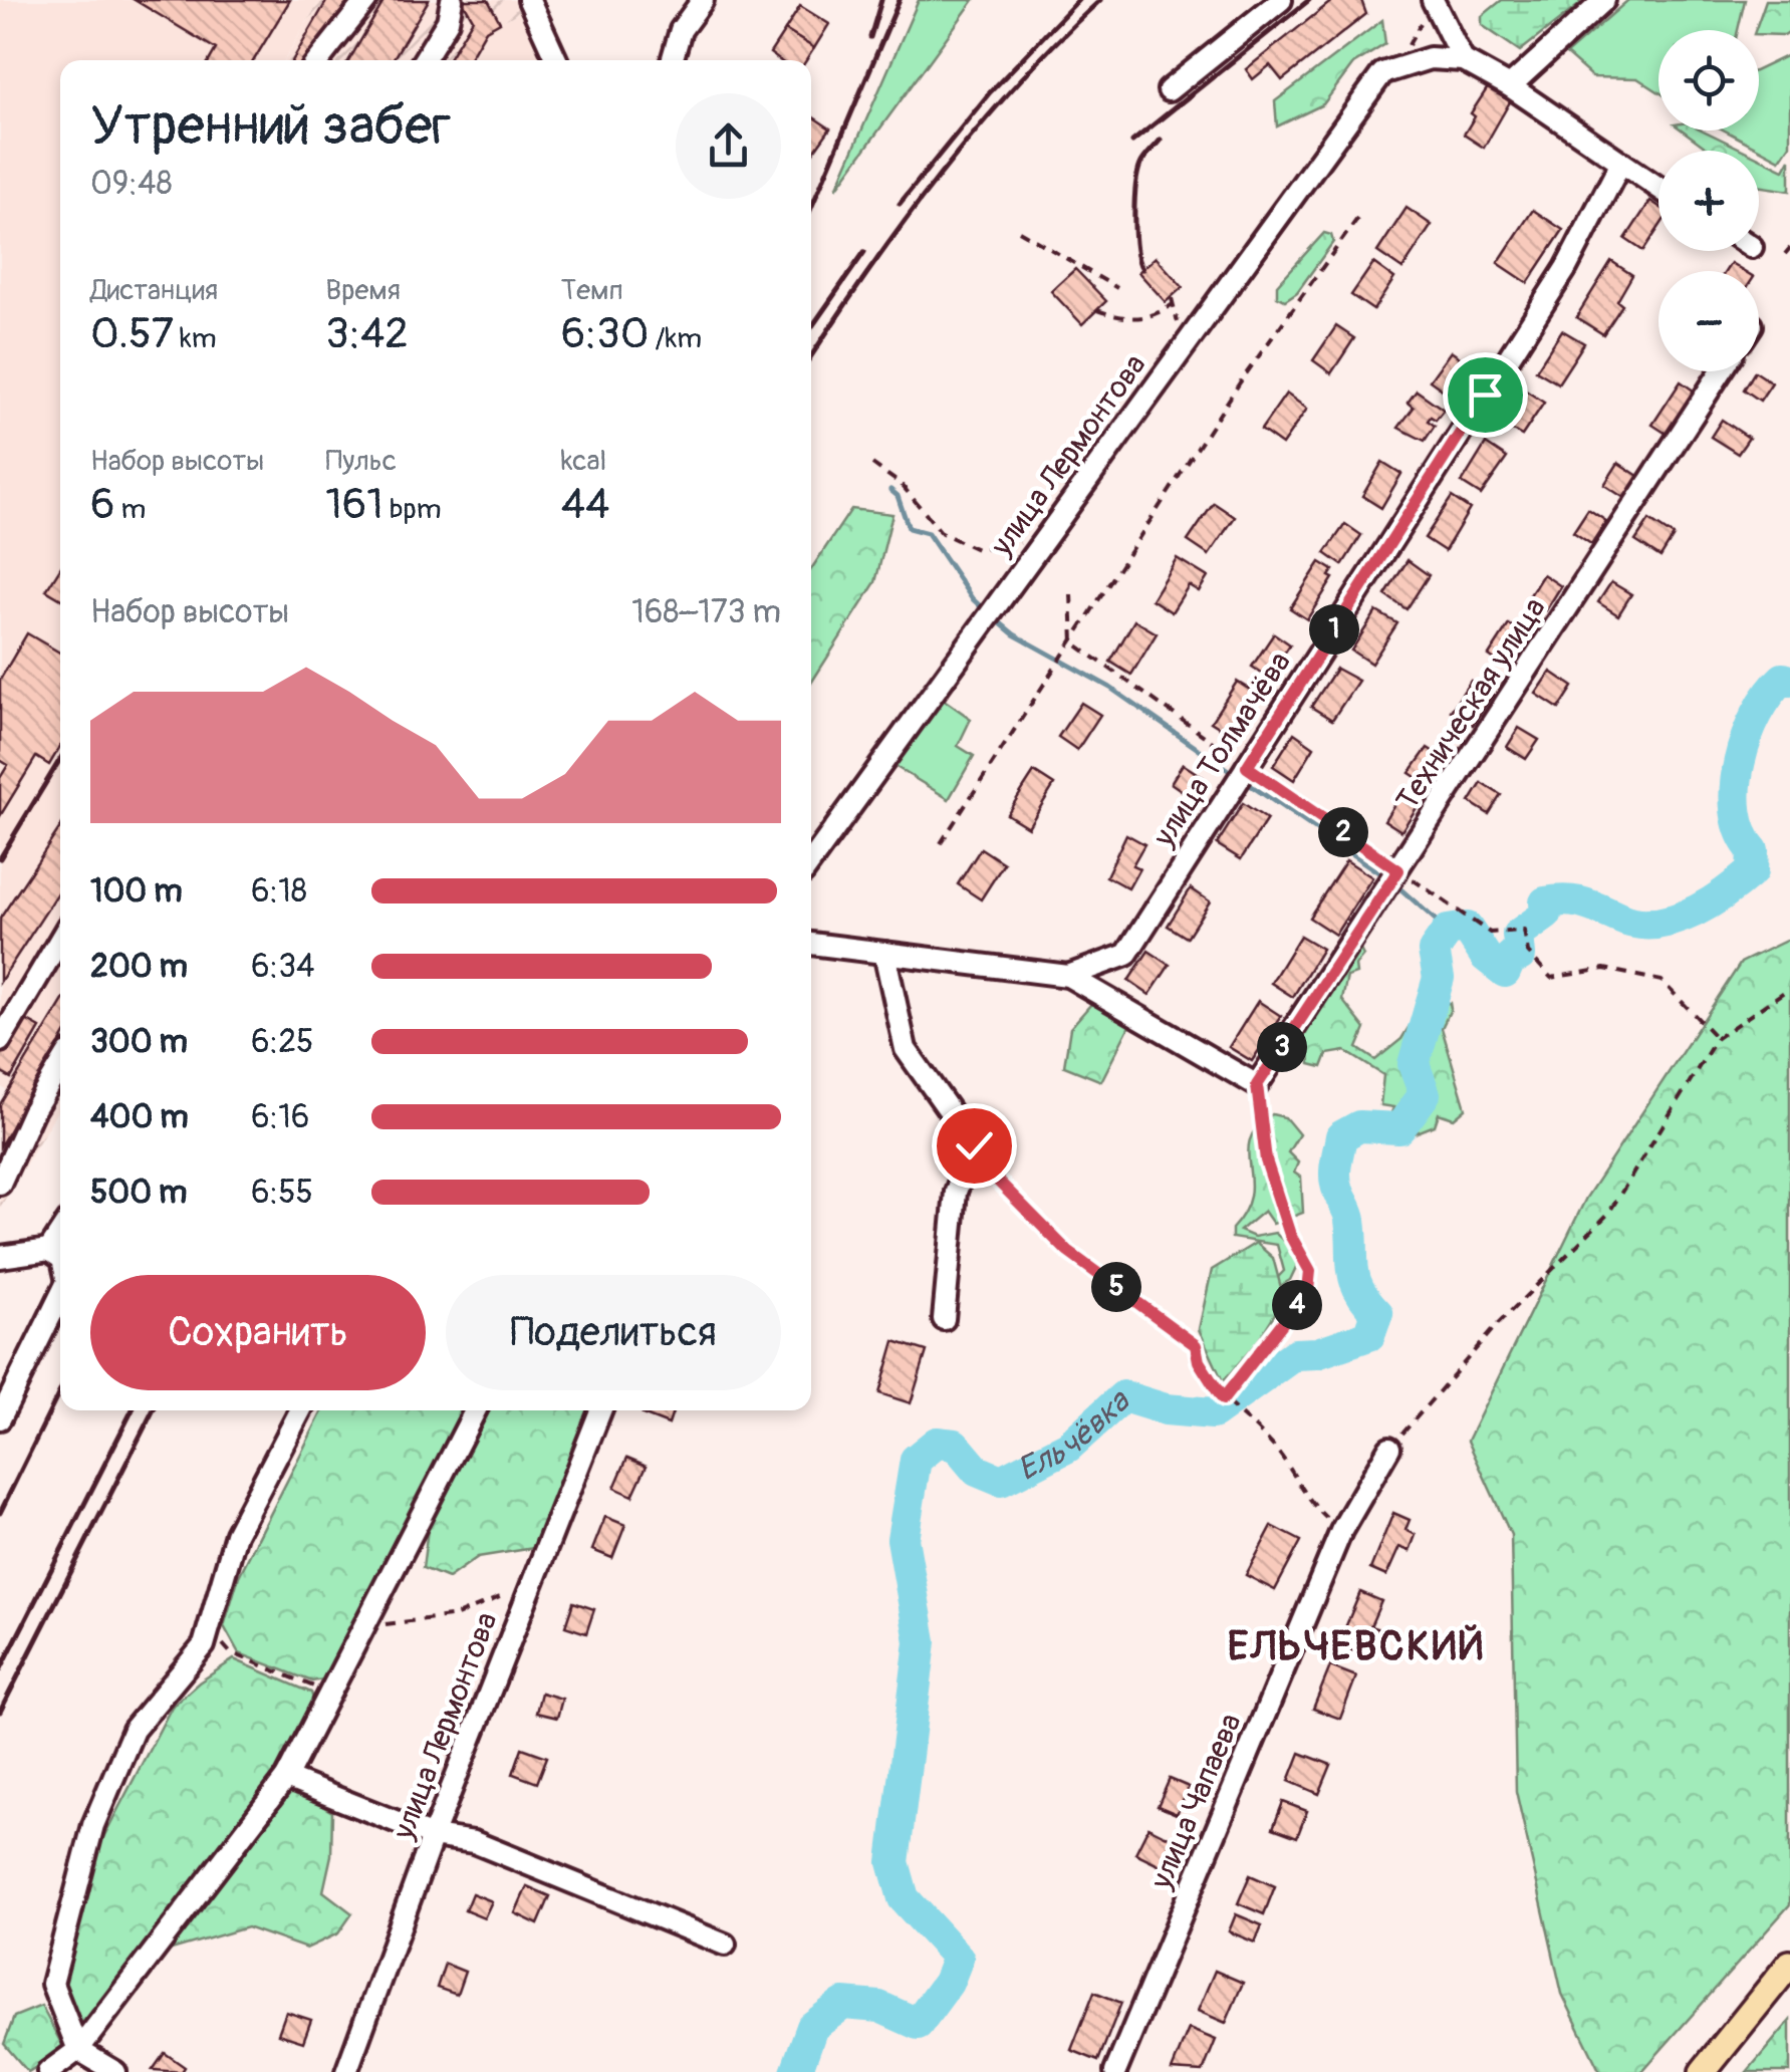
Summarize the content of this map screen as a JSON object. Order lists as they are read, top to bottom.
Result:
{
  "streets": {
    "street": [
      "улица Лермонтова",
      "Техническая улица",
      "улица Толмачёва",
      "улица Чапаева"
    ]
  },
  "districts": ["ЕЛЬЧЕВСКИЙ"],
  "water": ["Ельчёвка"],
  "page": {
    "map_buttons": ["+", "−"],
    "heading": ["Утренний забег", "09:48"],
    "stats": [
      ["Дистанция", "0.57 km"],
      ["Время", "3:42"],
      ["Темп", "6:30 /km"],
      ["Набор высоты", "6 m"],
      ["Пульс", "161 bpm"],
      ["kcal", "44"]
    ],
    "chart": ["Набор высоты", "168–173 m"],
    "pins": [
      "1",
      "2",
      "3",
      "5",
      "4"
    ],
    "list": [
      {
        "name": "100 m",
        "note": "6:18"
      },
      {
        "name": "200 m",
        "note": "6:34"
      },
      {
        "name": "300 m",
        "note": "6:25"
      },
      {
        "name": "400 m",
        "note": "6:16"
      },
      {
        "name": "500 m",
        "note": "6:55"
      }
    ],
    "buttons": ["Сохранить", "Поделиться"]
  }
}
